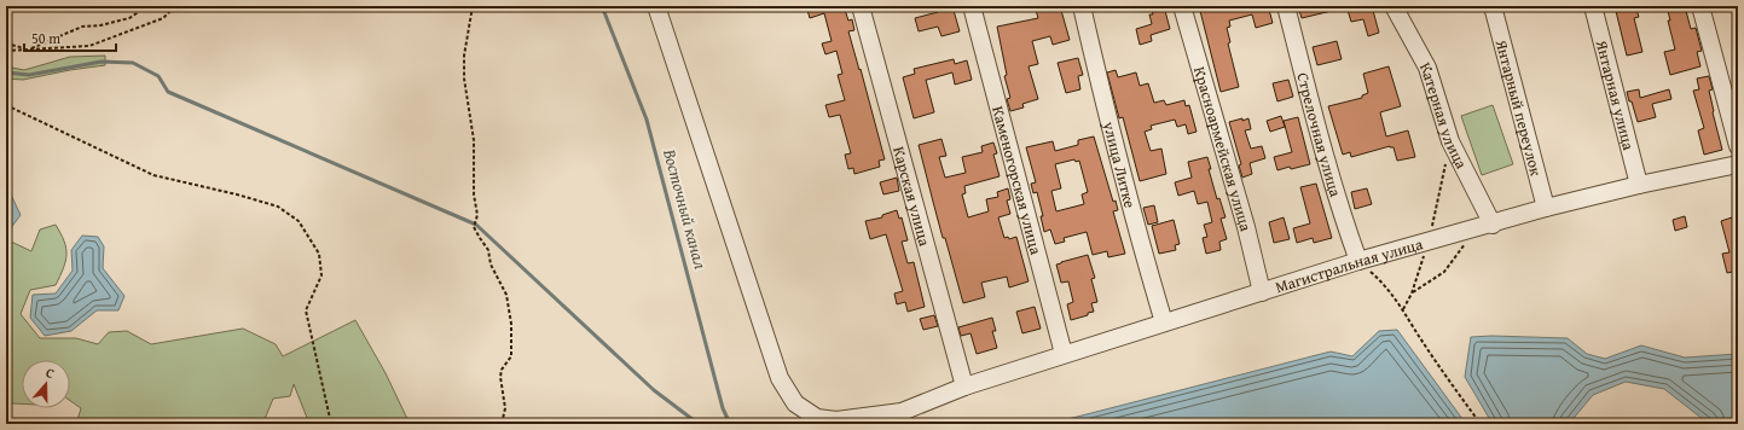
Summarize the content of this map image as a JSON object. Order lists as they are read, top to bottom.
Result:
{
  "streets": {
    "street": [
      "Янтарная улица",
      "Янтарный переулок",
      "Катерная улица",
      "Стрелочная улица",
      "Красноармейская улица",
      "улица Литке",
      "Каменогорская улица",
      "Карская улица",
      "Магистральная улица"
    ]
  },
  "crossings": [
    ["Янтарная улица", "Магистральная улица"],
    ["Янтарный переулок", "Магистральная улица"],
    ["Катерная улица", "Магистральная улица"],
    ["Стрелочная улица", "Магистральная улица"],
    ["Красноармейская улица", "Магистральная улица"],
    ["улица Литке", "Магистральная улица"],
    ["Каменогорская улица", "Магистральная улица"],
    ["Карская улица", "Магистральная улица"]
  ],
  "water": ["Восточный канал"],
  "scale_bar": "50 m",
  "north": "top"
}
